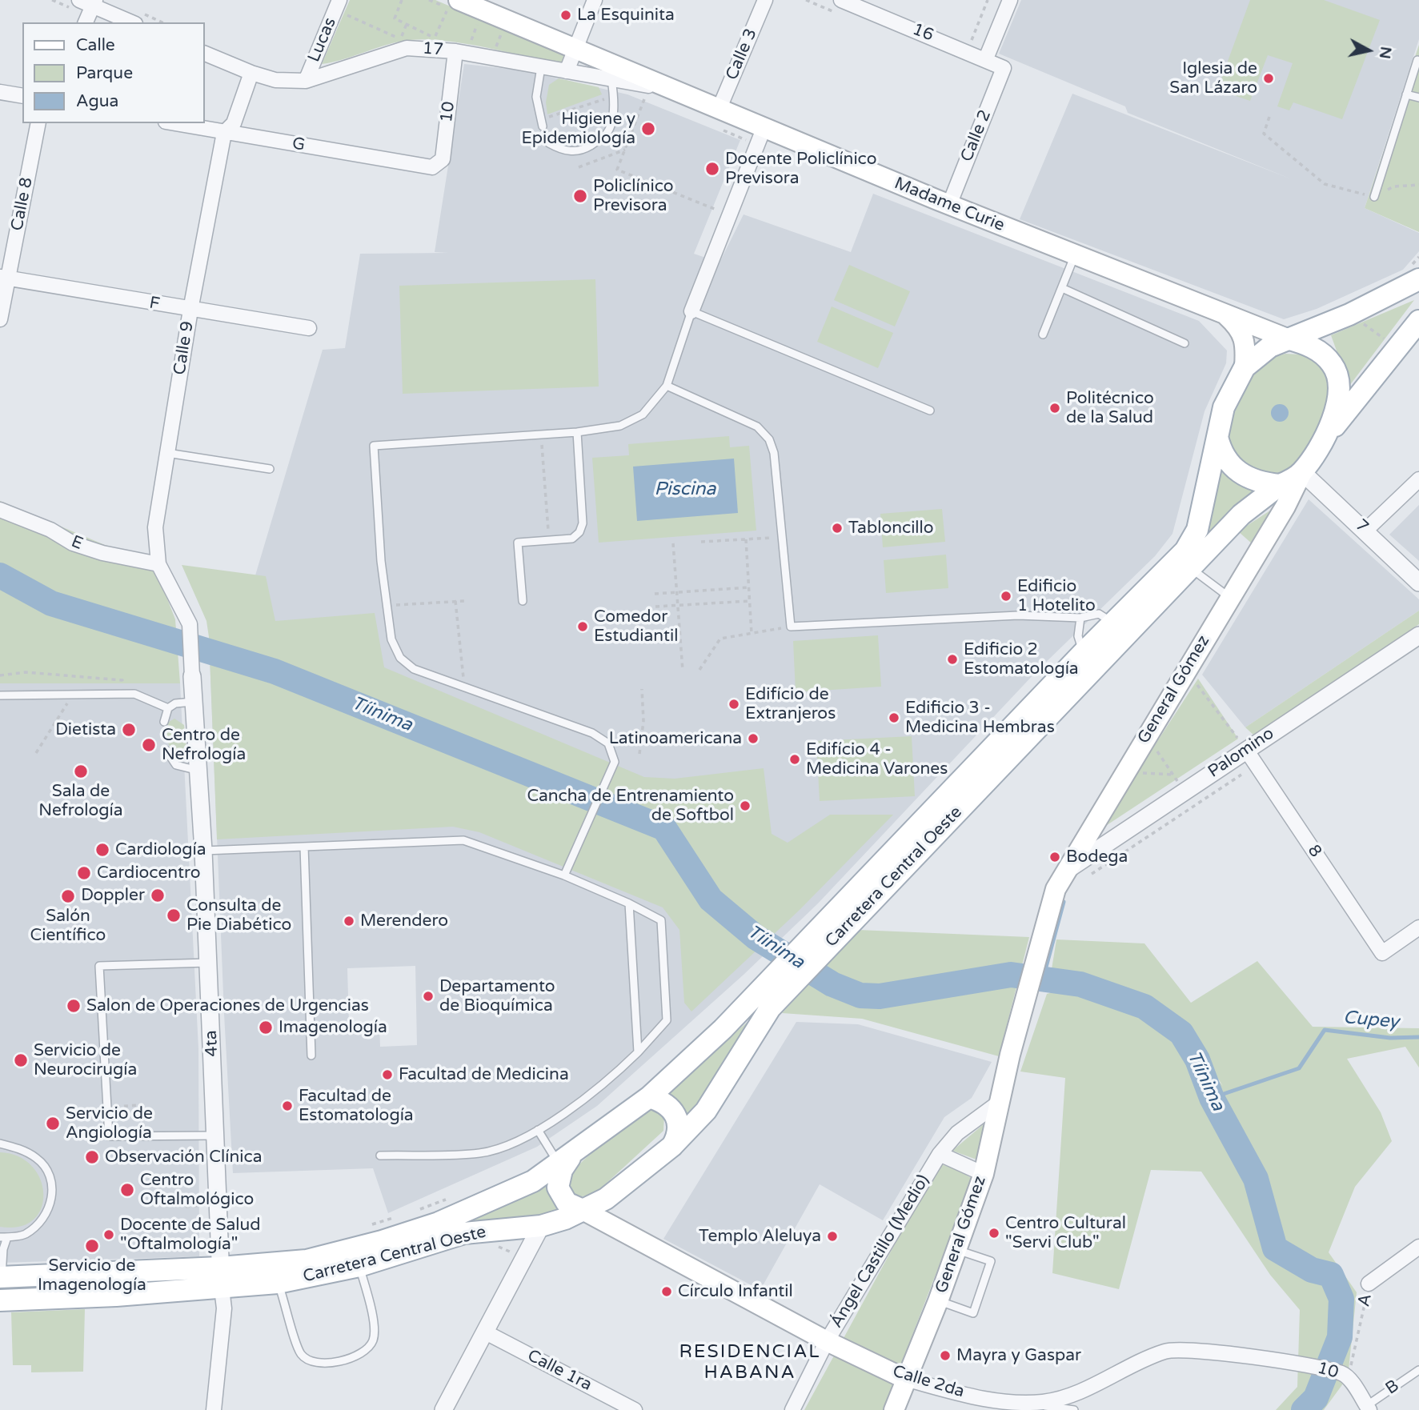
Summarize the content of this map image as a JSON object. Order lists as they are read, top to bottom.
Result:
{
  "streets": {
    "main road": [
      "Madame Curie",
      "General Gómez",
      "Carretera Central Oeste",
      "Calle 2da"
    ],
    "street": [
      "16",
      "Lucas",
      "17",
      "Calle 3",
      "10",
      "Calle 2",
      "G",
      "Calle 8",
      "F",
      "Calle 9",
      "7",
      "E",
      "Palomino",
      "8",
      "4ta",
      "Ángel Castillo (Medio)",
      "A",
      "Calle 1ra"
    ],
    "lane": ["B"]
  },
  "crossings": [
    ["16", "Calle 2"],
    ["Lucas", "17"],
    ["17", "10"],
    ["17", "Madame Curie"],
    ["17", "Calle 9"],
    ["Calle 3", "Madame Curie"],
    ["10", "G"],
    ["10", "A"],
    ["10", "Calle 2da"],
    ["10", "B"],
    ["Calle 2", "Madame Curie"],
    ["G", "Calle 9"],
    ["Calle 8", "F"],
    ["Madame Curie", "7"],
    ["Madame Curie", "General Gómez"],
    ["Madame Curie", "Carretera Central Oeste"],
    ["F", "Calle 9"],
    ["Calle 9", "E"],
    ["Calle 9", "4ta"],
    ["7", "General Gómez"],
    ["7", "Carretera Central Oeste"],
    ["General Gómez", "Palomino"],
    ["General Gómez", "Carretera Central Oeste"],
    ["General Gómez", "Ángel Castillo (Medio)"],
    ["General Gómez", "Calle 2da"],
    ["Palomino", "8"],
    ["Carretera Central Oeste", "4ta"],
    ["Carretera Central Oeste", "Calle 2da"],
    ["Ángel Castillo (Medio)", "Calle 2da"]
  ],
  "districts": ["RESIDENCIAL HABANA"],
  "water": ["Piscina", "Tíinima", "Cupey"],
  "places": [
    "La Esquinita",
    "Iglesia de San Lázaro",
    "Higiene y Epidemiología",
    "Docente Policlínico Previsora",
    "Policlínico Previsora",
    "Politécnico de la Salud",
    "Tabloncillo",
    "Edificio 1 Hotelito",
    "Comedor Estudiantil",
    "Edificio 2 Estomatología",
    "Edifício de Extranjeros",
    "Edificio 3 - Medicina Hembras",
    "Dietista",
    "Latinoamericana",
    "Centro de Nefrología",
    "Edifício 4 - Medicina Varones",
    "Sala de Nefrología",
    "Cancha de Entrenamiento de Softbol",
    "Cardiología",
    "Bodega",
    "Cardiocentro",
    "Doppler",
    "Salón Científico",
    "Consulta de Pie Diabético",
    "Merendero",
    "Departamento de Bioquímica",
    "Salon de Operaciones de Urgencias",
    "Imagenología",
    "Servicio de Neurocirugía",
    "Facultad de Medicina",
    "Facultad de Estomatología",
    "Servicio de Angiología",
    "Observación Clínica",
    "Centro Oftalmológico",
    "Centro Cultural \"Servi Club\"",
    "Docente de Salud \"Oftalmología\"",
    "Templo Aleluya",
    "Servicio de Imagenología",
    "Círculo Infantil",
    "Mayra y Gaspar"
  ],
  "legend": ["Calle", "Parque", "Agua"],
  "north": "right"
}
